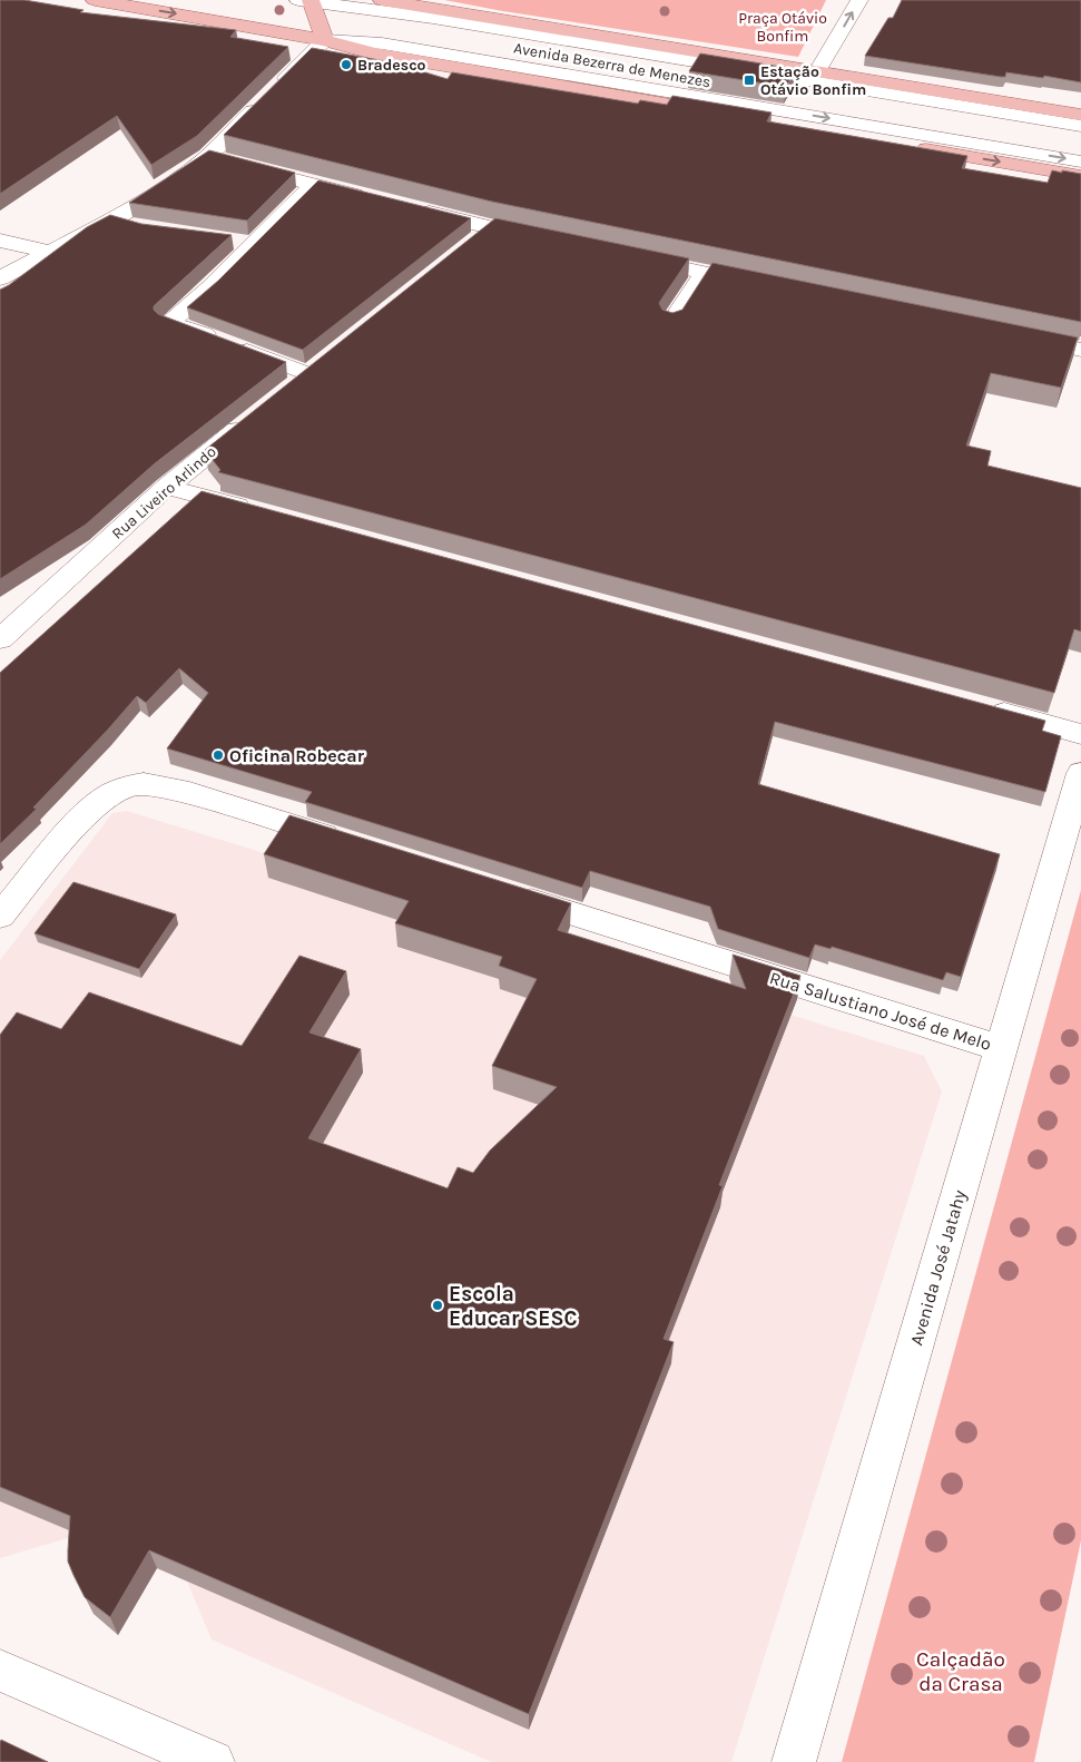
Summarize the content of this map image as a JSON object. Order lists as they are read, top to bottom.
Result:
{
  "streets": {
    "main road": ["Avenida Bezerra de Menezes"],
    "street": ["Rua Liveiro Arlindo", "Rua Salustiano José de Melo", "Avenida José Jatahy"]
  },
  "crossings": [
    ["Rua Salustiano José de Melo", "Avenida José Jatahy"]
  ],
  "parks": ["Praça Otávio Bonfim", "Calçadão da Crasa"],
  "places": {
    "other": ["Bradesco", "Oficina Robecar", "Escola Educar SESC"],
    "transit": ["Estação Otávio Bonfim"]
  }
}
